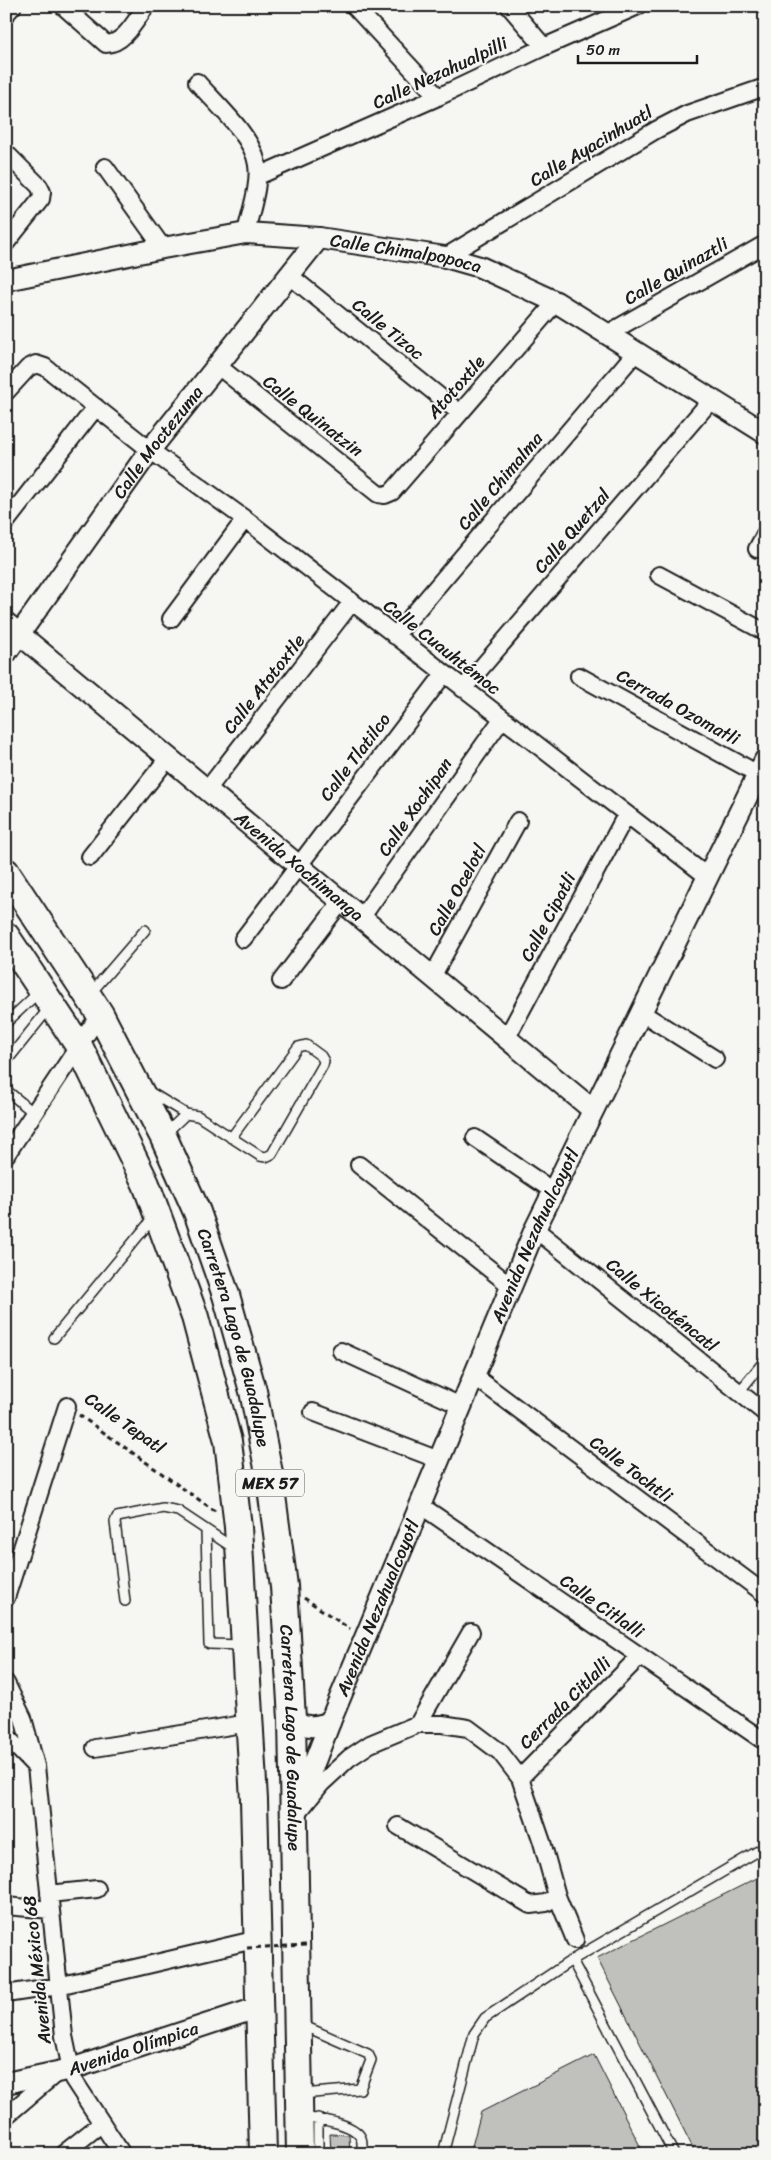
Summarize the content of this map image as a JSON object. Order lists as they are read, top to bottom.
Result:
{
  "streets": {
    "main road": ["Carretera Lago de Guadalupe", "MEX 57"],
    "street": [
      "Calle Nezahualpilli",
      "Calle Ayacinhuatl",
      "Calle Chimalpopoca",
      "Calle Quinaztli",
      "Calle Tizoc",
      "Atotoxtle",
      "Calle Quinatzin",
      "Calle Moctezuma",
      "Calle Chimalma",
      "Calle Quetzal",
      "Calle Cuauhtémoc",
      "Calle Atotoxtle",
      "Cerrada Ozomatli",
      "Calle Tlatilco",
      "Calle Xochipan",
      "Avenida Xochimanga",
      "Calle Ocelotl",
      "Calle Cipatli",
      "Avenida Nezahualcoyotl",
      "Calle Xicoténcatl",
      "Calle Tepatl",
      "Calle Tochtli",
      "Calle Citlalli",
      "Cerrada Citlalli",
      "Avenida México 68",
      "Avenida Olímpica"
    ]
  },
  "crossings": [
    ["Calle Ayacinhuatl", "Calle Chimalpopoca"],
    ["Calle Chimalpopoca", "Calle Quinaztli"],
    ["Calle Chimalpopoca", "Atotoxtle"],
    ["Calle Chimalpopoca", "Calle Moctezuma"],
    ["Calle Chimalpopoca", "Calle Chimalma"],
    ["Calle Chimalpopoca", "Calle Quetzal"],
    ["Calle Tizoc", "Atotoxtle"],
    ["Calle Tizoc", "Calle Moctezuma"],
    ["Atotoxtle", "Calle Quinatzin"],
    ["Calle Quinatzin", "Calle Moctezuma"],
    ["Calle Moctezuma", "Calle Cuauhtémoc"],
    ["Calle Moctezuma", "Avenida Xochimanga"],
    ["Calle Chimalma", "Calle Cuauhtémoc"],
    ["Calle Quetzal", "Calle Cuauhtémoc"],
    ["Calle Cuauhtémoc", "Calle Atotoxtle"],
    ["Calle Cuauhtémoc", "Calle Tlatilco"],
    ["Calle Cuauhtémoc", "Calle Xochipan"],
    ["Calle Cuauhtémoc", "Calle Cipatli"],
    ["Calle Cuauhtémoc", "Avenida Nezahualcoyotl"],
    ["Calle Atotoxtle", "Avenida Xochimanga"],
    ["Cerrada Ozomatli", "Avenida Nezahualcoyotl"],
    ["Calle Tlatilco", "Avenida Xochimanga"],
    ["Calle Xochipan", "Avenida Xochimanga"],
    ["Avenida Xochimanga", "Calle Ocelotl"],
    ["Avenida Xochimanga", "Calle Cipatli"],
    ["Avenida Xochimanga", "Avenida Nezahualcoyotl"],
    ["Avenida Nezahualcoyotl", "Calle Xicoténcatl"],
    ["Avenida Nezahualcoyotl", "Carretera Lago de Guadalupe"],
    ["Avenida Nezahualcoyotl", "Calle Tochtli"],
    ["Avenida Nezahualcoyotl", "Calle Citlalli"],
    ["Carretera Lago de Guadalupe", "Calle Tepatl"],
    ["Carretera Lago de Guadalupe", "Avenida Olímpica"],
    ["Calle Citlalli", "Cerrada Citlalli"],
    ["Avenida México 68", "Avenida Olímpica"]
  ],
  "scale_bar": "50 m"
}
